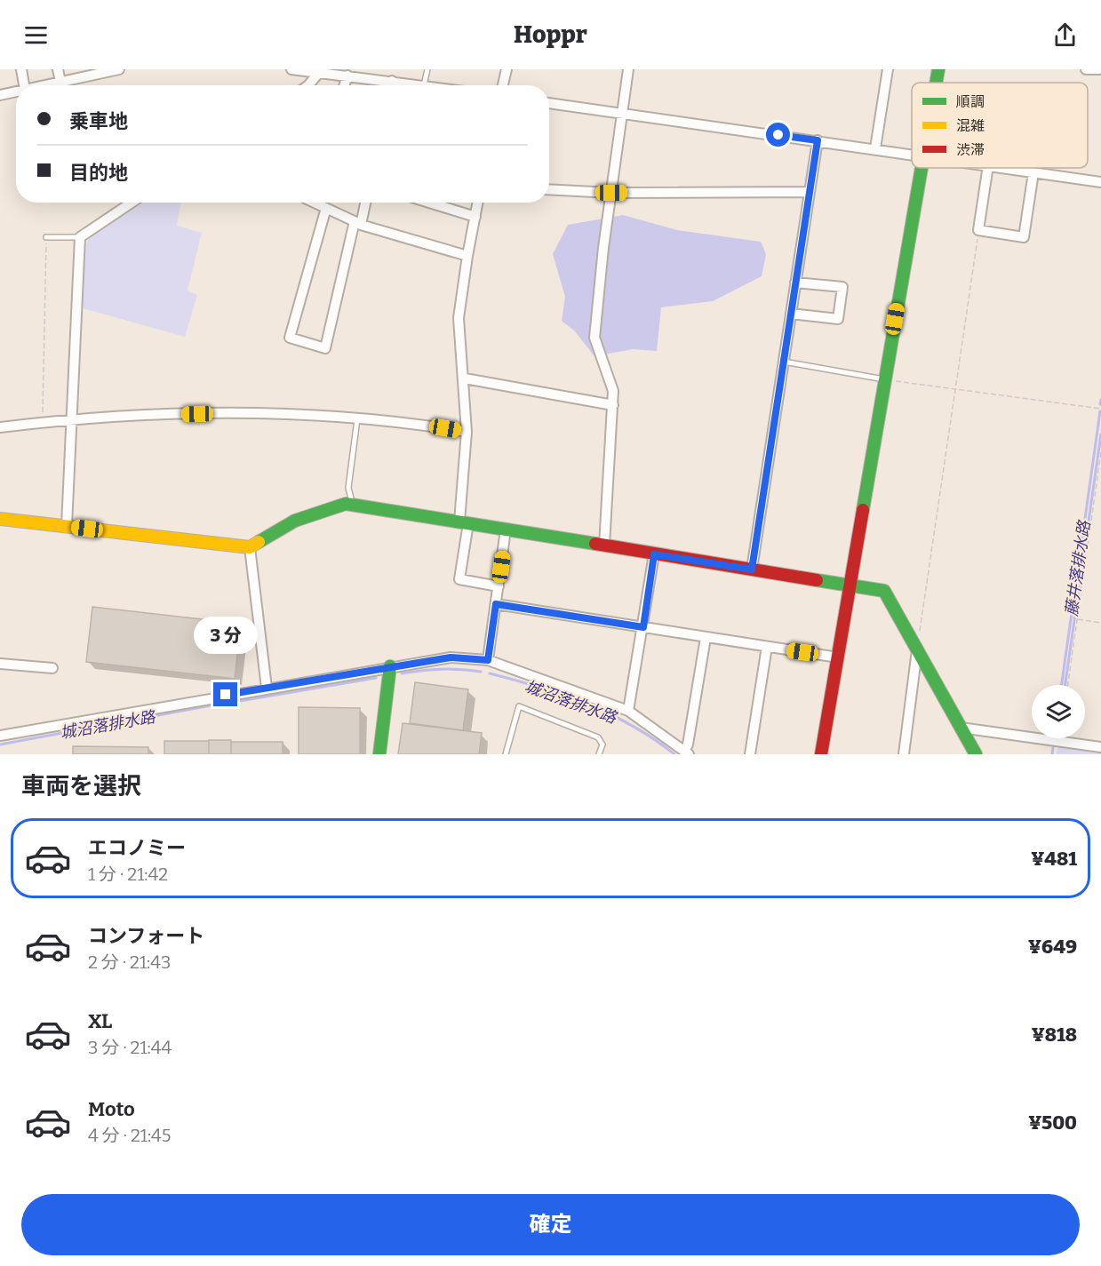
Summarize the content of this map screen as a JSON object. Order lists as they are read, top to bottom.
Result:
{
  "water": ["藤井落排水路", "城沼落排水路"],
  "legend": ["順調", "混雑", "渋滞"],
  "page": {
    "header": "Hoppr",
    "banner": ["乗車地", "目的地"],
    "bubble": "3 分",
    "heading": "車両を選択",
    "list": [
      {
        "name": "エコノミー",
        "note": "1 分 · 21:42",
        "value": "¥481"
      },
      {
        "name": "コンフォート",
        "note": "2 分 · 21:43",
        "value": "¥649"
      },
      {
        "name": "XL",
        "note": "3 分 · 21:44",
        "value": "¥818"
      },
      {
        "name": "Moto",
        "note": "4 分 · 21:45",
        "value": "¥500"
      }
    ],
    "buttons": "確定"
  }
}
